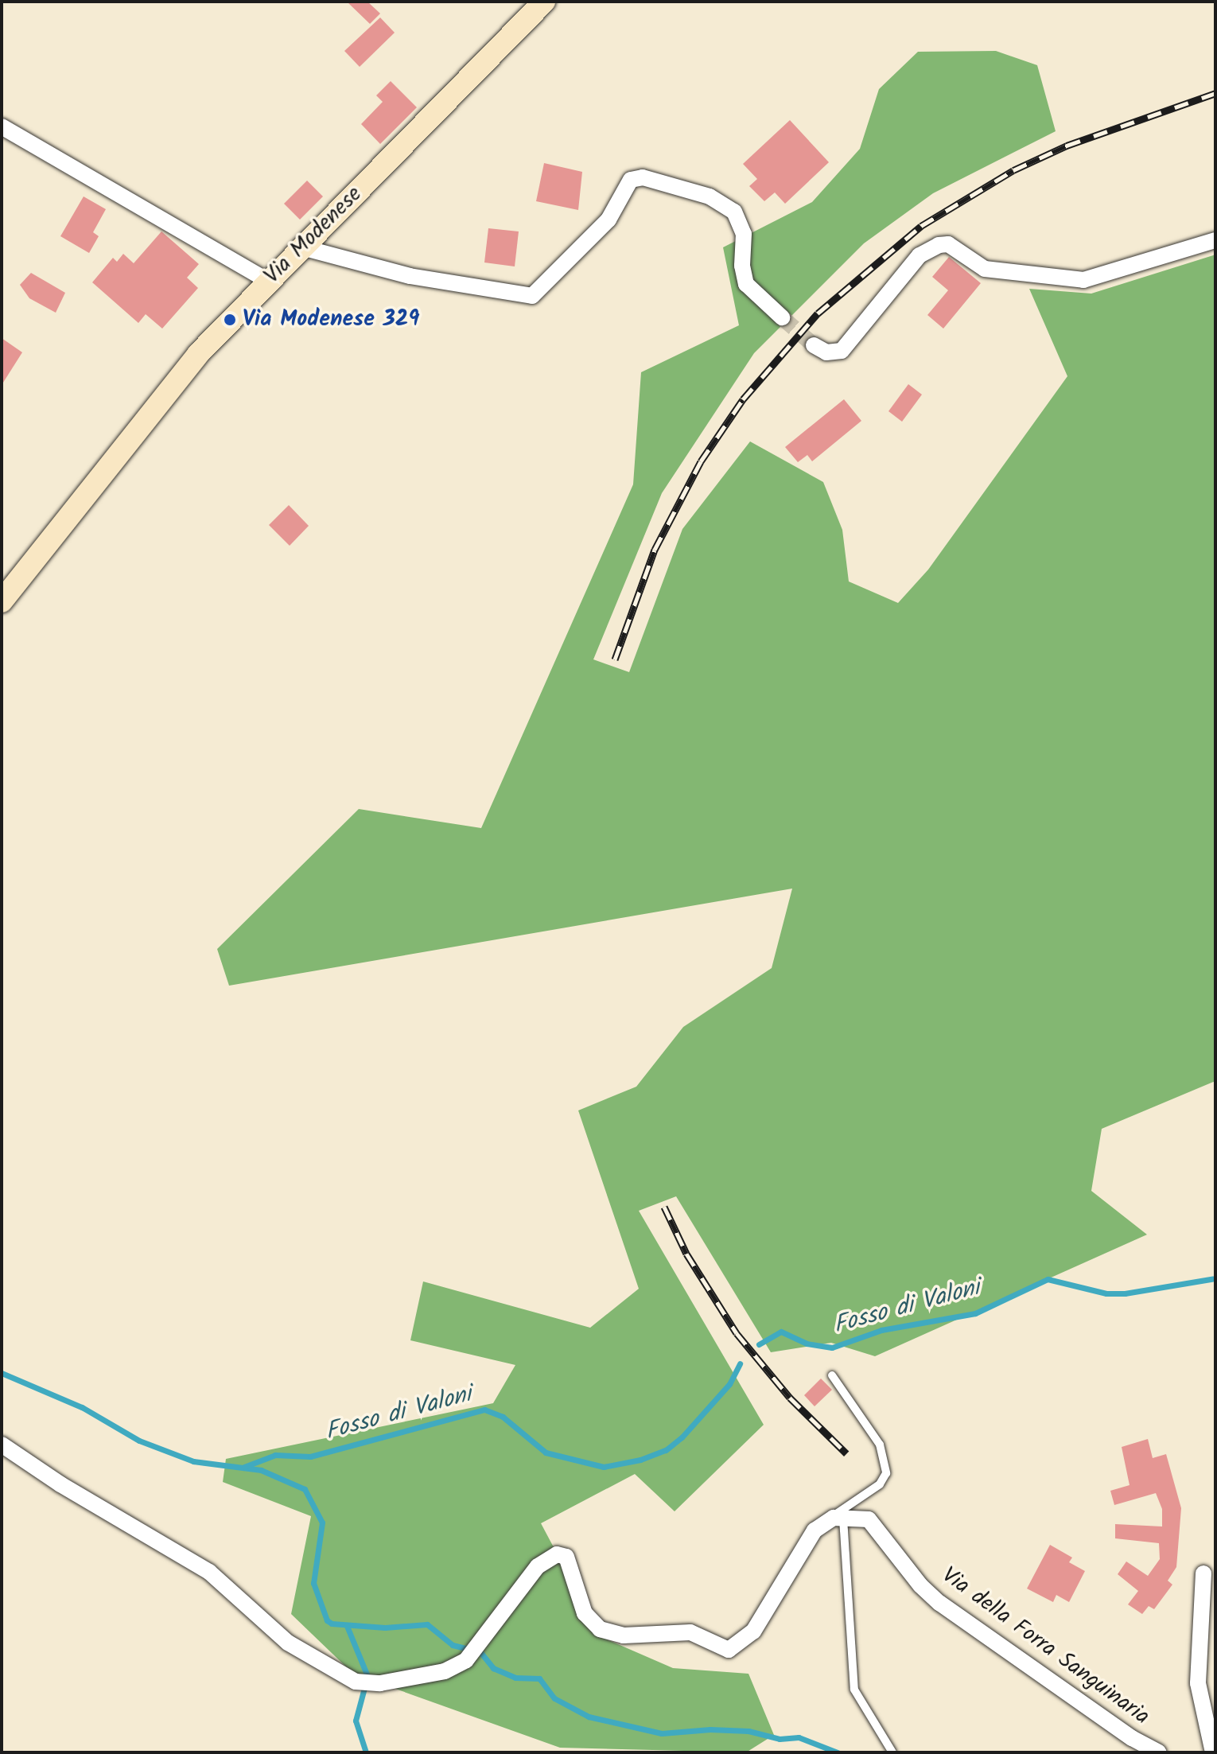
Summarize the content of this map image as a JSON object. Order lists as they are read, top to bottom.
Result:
{
  "streets": {
    "street": ["Via Modenese", "Via della Forra Sanguinaria"]
  },
  "water": ["Fosso di Valoni"],
  "places": ["Via Modenese 329"]
}
